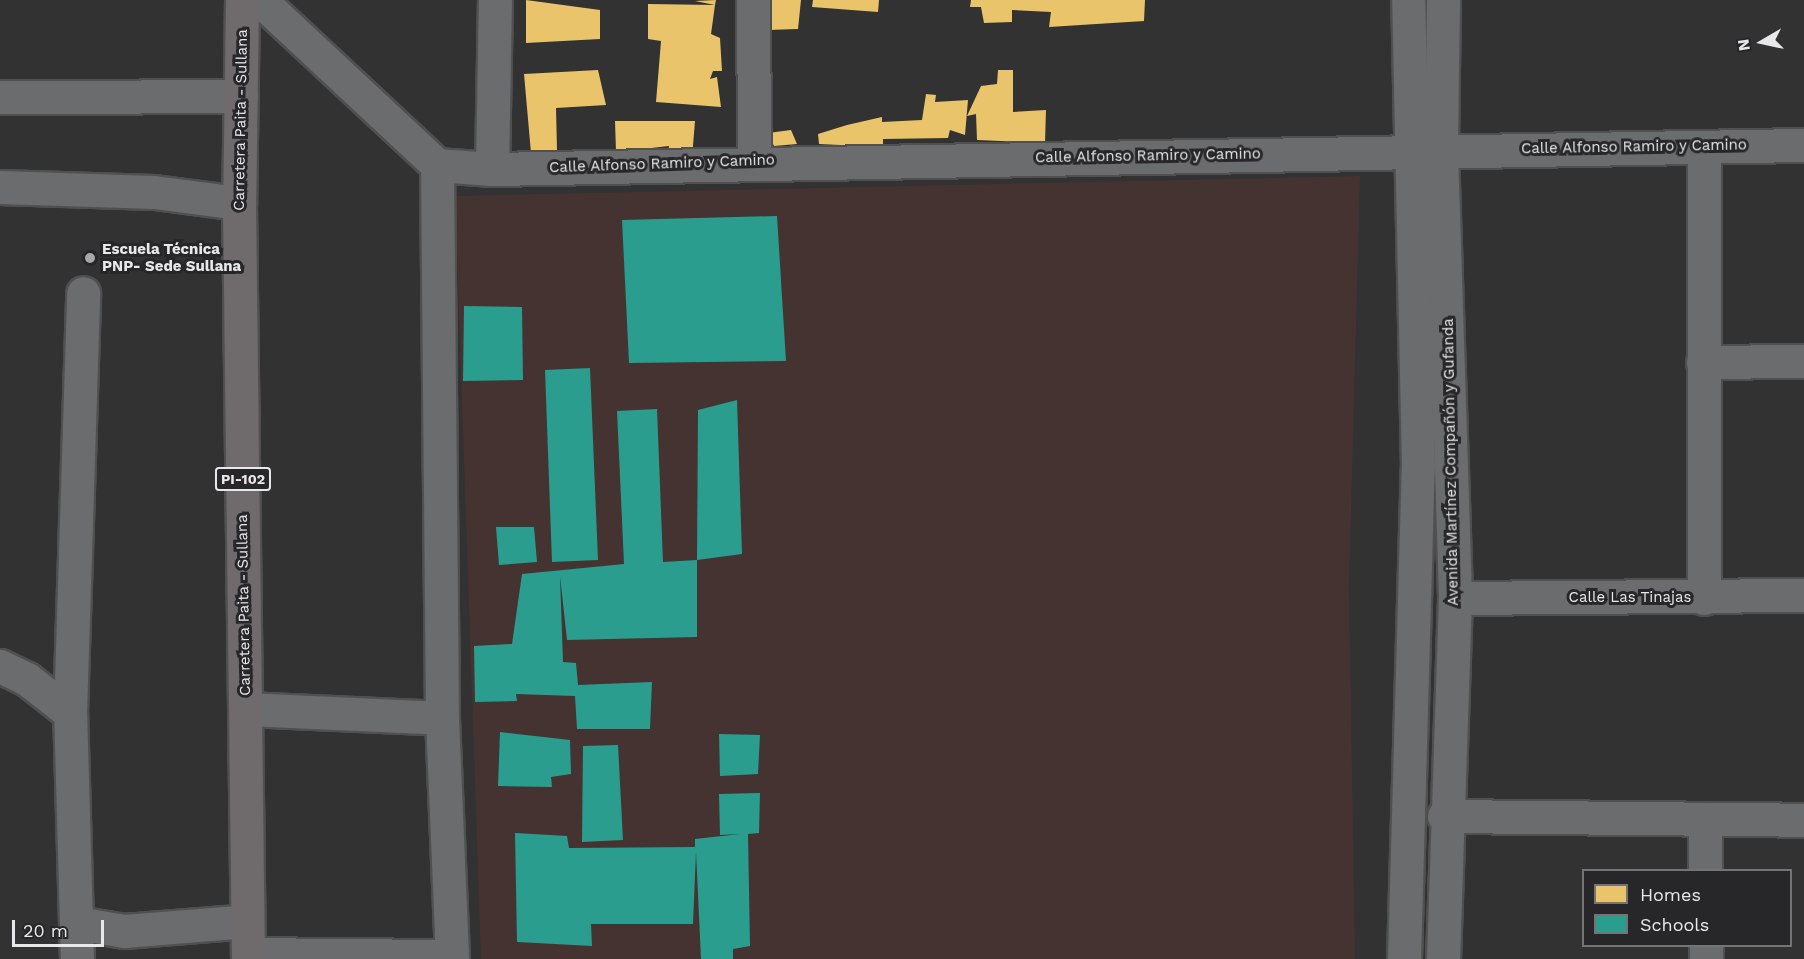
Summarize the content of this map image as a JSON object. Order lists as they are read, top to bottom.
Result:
{
  "streets": {
    "main road": ["Carretera Paita - Sullana", "PI-102"],
    "street": ["Calle Alfonso Ramiro y Camino", "Avenida Martínez Compañón y Gufanda", "Calle Las Tinajas"]
  },
  "crossings": [
    ["Calle Alfonso Ramiro y Camino", "Avenida Martínez Compañón y Gufanda"],
    ["Avenida Martínez Compañón y Gufanda", "Calle Las Tinajas"]
  ],
  "places": ["Escuela Técnica PNP- Sede Sullana"],
  "legend": ["Homes", "Schools"],
  "scale_bar": "20 m",
  "north": "left"
}
